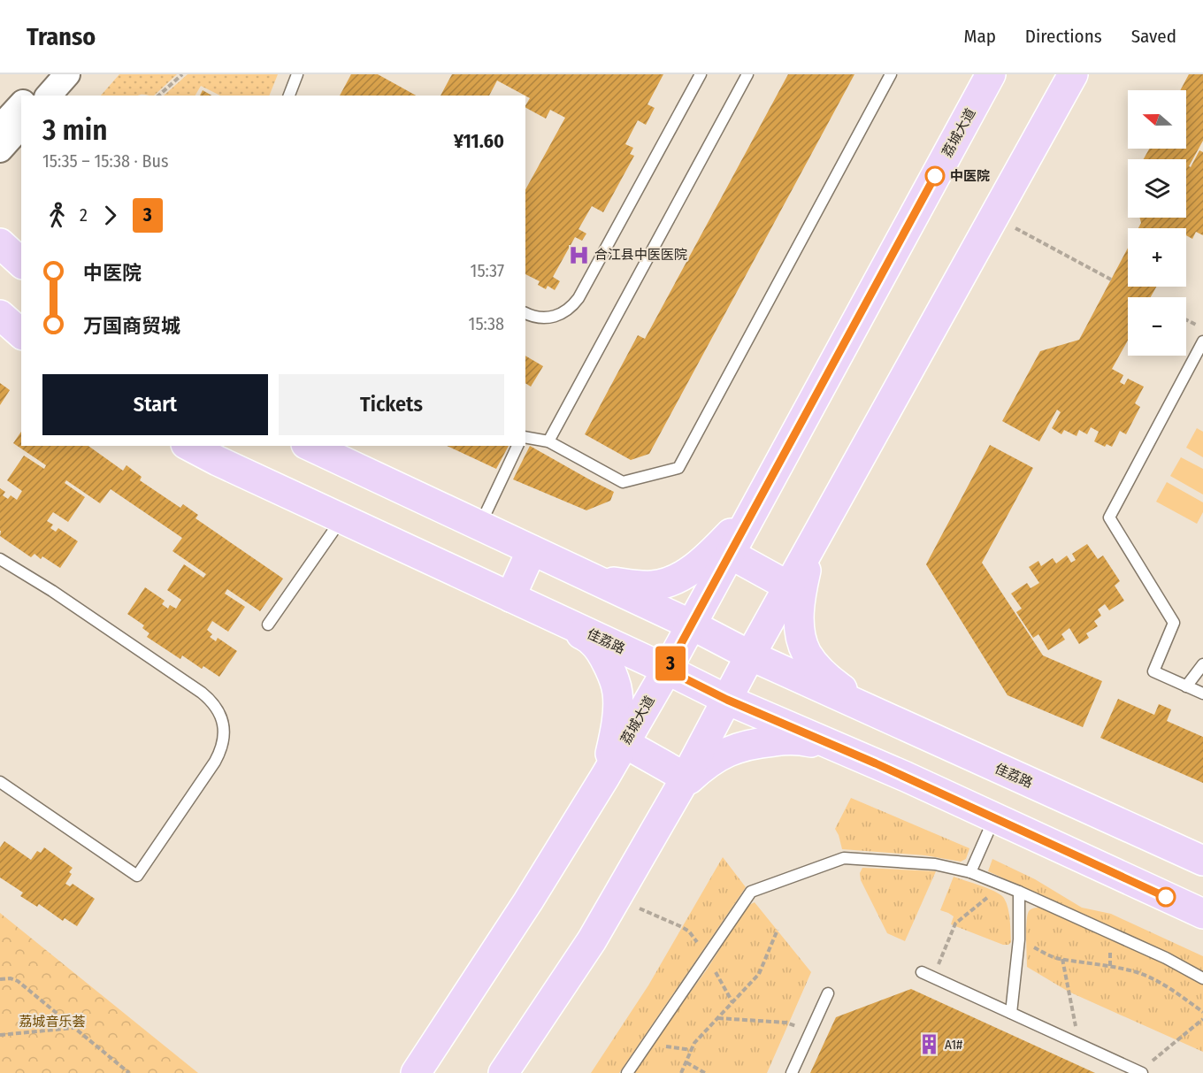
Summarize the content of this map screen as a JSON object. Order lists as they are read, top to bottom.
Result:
{
  "streets": {
    "main road": ["荔城大道", "佳荔路"]
  },
  "crossings": [
    ["荔城大道", "佳荔路"]
  ],
  "parks": ["荔城音乐荟"],
  "places": {
    "other": ["中医院"],
    "hospital": ["合江县中医医院"],
    "building": ["A1#"]
  },
  "lines": ["bus line 3"],
  "north": "left",
  "page": {
    "header": "Transo",
    "nav": ["Map", "Directions", "Saved"],
    "on_map": "3",
    "map_buttons": ["+", "−"],
    "heading": ["3 min", "15:35 – 15:38 · Bus", "¥11.60"],
    "legs": ["2", "3"],
    "list": [
      {
        "name": "中医院",
        "value": "15:37"
      },
      {
        "name": "万国商贸城",
        "value": "15:38"
      }
    ],
    "buttons": ["Start", "Tickets"]
  }
}
